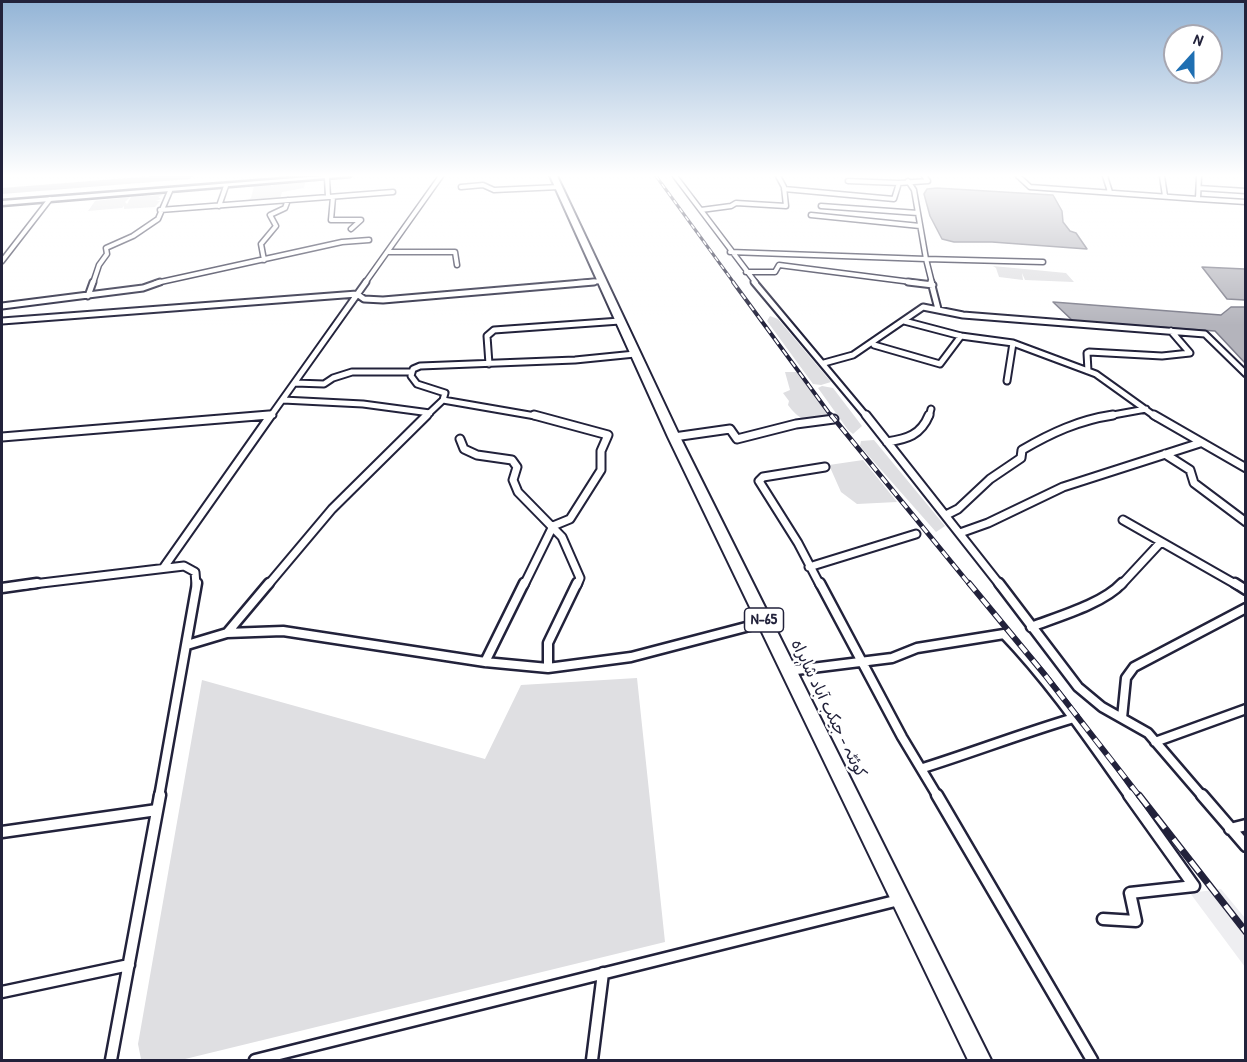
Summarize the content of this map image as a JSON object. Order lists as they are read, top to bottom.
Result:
{
  "streets": {
    "highway": ["N-65", "کوئٹہ - جیکب آباد شاہراہ"]
  },
  "north": "top"
}
